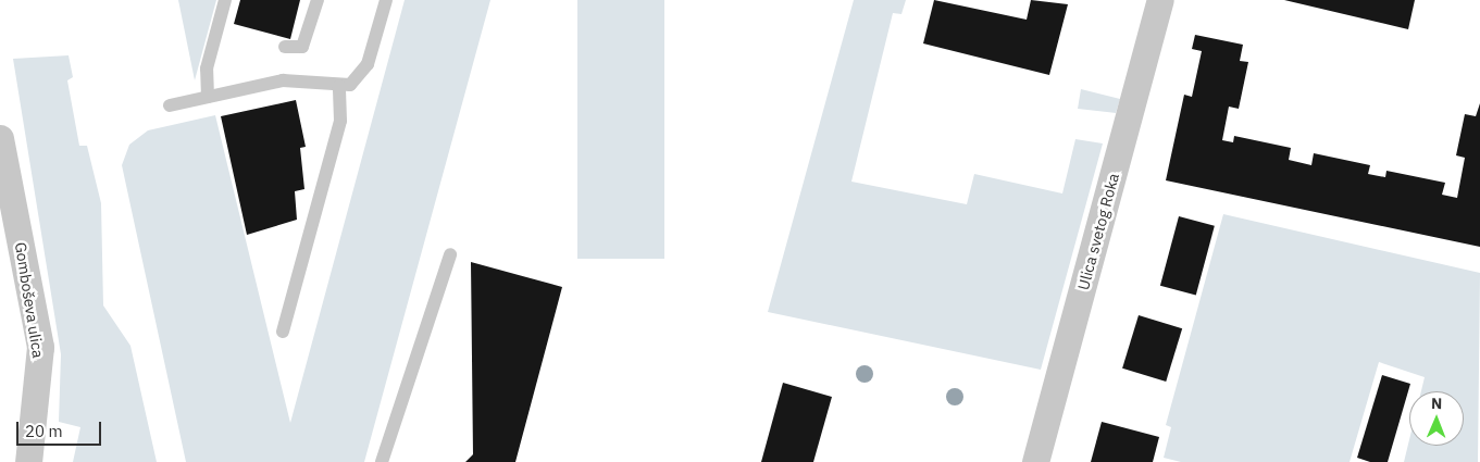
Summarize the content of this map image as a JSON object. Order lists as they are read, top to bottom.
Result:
{
  "streets": {
    "street": ["Ulica svetog Roka", "Gomboševa ulica"]
  },
  "scale_bar": "20 m",
  "north": "top"
}
